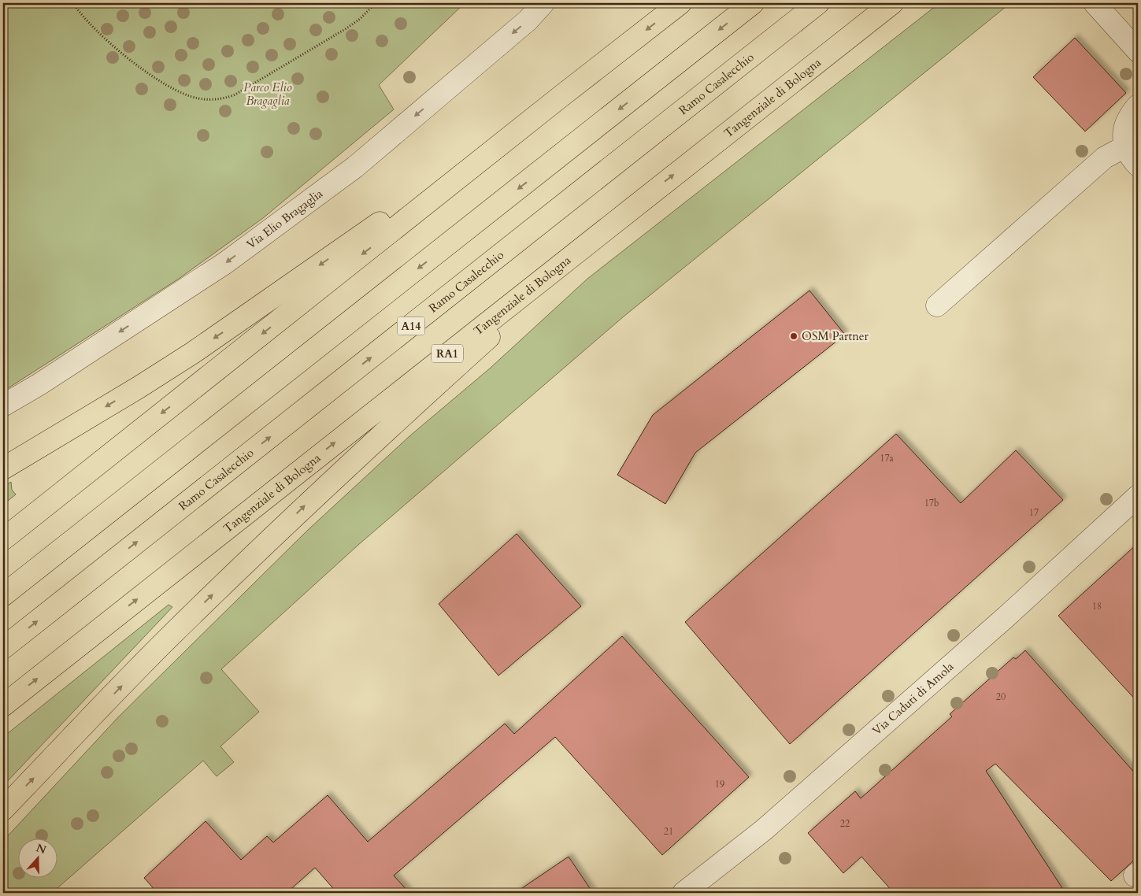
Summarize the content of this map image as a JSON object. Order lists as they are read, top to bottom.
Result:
{
  "streets": {
    "highway": [
      "Ramo Casalecchio",
      "Tangenziale di Bologna",
      "A14",
      "RA1"
    ],
    "street": ["Via Elio Bragaglia", "Via Caduti di Amola"]
  },
  "one_way": ["Via Elio Bragaglia"],
  "parks": ["Parco Elio Bragaglia"],
  "places": ["OSM Partner"],
  "house_numbers": [
    "17a",
    "17b",
    "17",
    "18",
    "20",
    "19",
    "22",
    "21"
  ],
  "north": "top"
}
